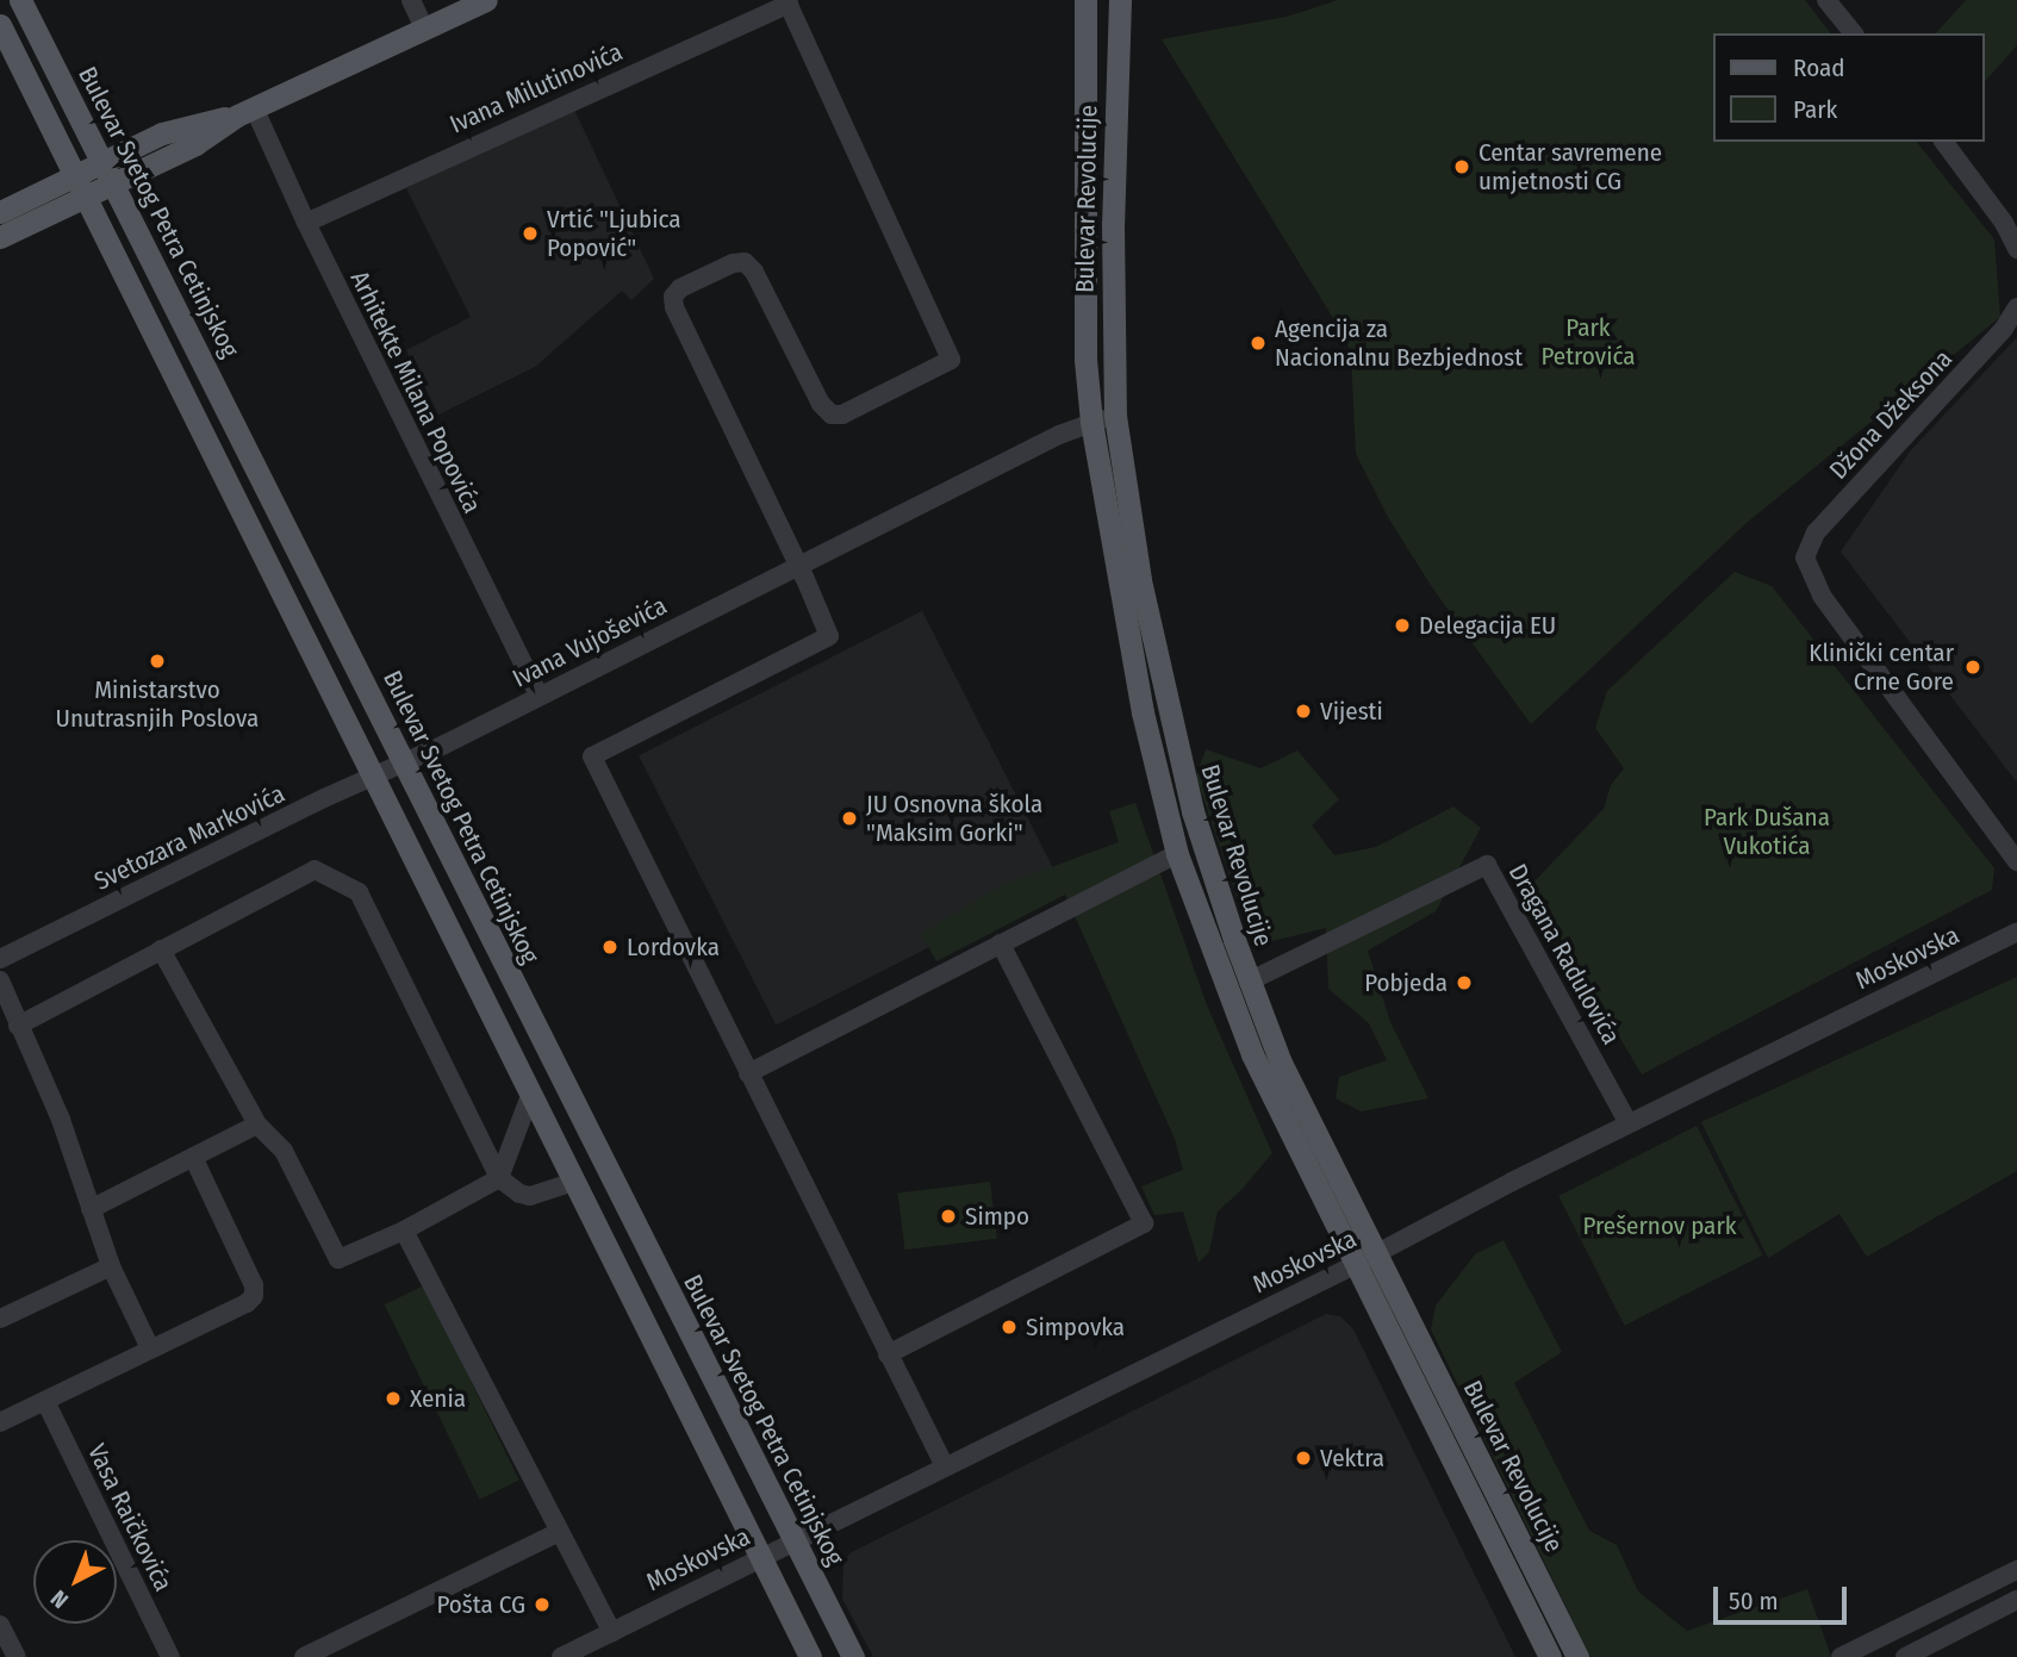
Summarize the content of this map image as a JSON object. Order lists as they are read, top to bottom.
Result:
{
  "streets": {
    "main road": ["Bulevar Revolucije", "Bulevar Svetog Petra Cetinjskog"],
    "street": [
      "Ivana Milutinovića",
      "Arhitekte Milana Popovića",
      "Džona Džeksona",
      "Ivana Vujoševića",
      "Svetozara Markovića",
      "Dragana Radulovića",
      "Moskovska",
      "Vasa Raičkovića"
    ]
  },
  "crossings": [
    ["Ivana Milutinovića", "Arhitekte Milana Popovića"],
    ["Ivana Milutinovića", "Ivana Vujoševića"],
    ["Bulevar Revolucije", "Ivana Vujoševića"],
    ["Bulevar Revolucije", "Dragana Radulovića"],
    ["Bulevar Revolucije", "Moskovska"],
    ["Bulevar Svetog Petra Cetinjskog", "Ivana Vujoševića"],
    ["Bulevar Svetog Petra Cetinjskog", "Svetozara Markovića"],
    ["Bulevar Svetog Petra Cetinjskog", "Moskovska"],
    ["Arhitekte Milana Popovića", "Ivana Vujoševića"],
    ["Ivana Vujoševića", "Svetozara Markovića"],
    ["Dragana Radulovića", "Moskovska"]
  ],
  "parks": ["Park Petrovića", "Park Dušana Vukotića", "Prešernov park"],
  "places": [
    "Centar savremene umjetnosti CG",
    "Vrtić \"Ljubica Popović\"",
    "Agencija za Nacionalnu Bezbjednost",
    "Delegacija EU",
    "Ministarstvo Unutrasnjih Poslova",
    "Klinički centar Crne Gore",
    "Vijesti",
    "JU Osnovna škola \"Maksim Gorki\"",
    "Lordovka",
    "Pobjeda",
    "Simpo",
    "Simpovka",
    "Xenia",
    "Vektra",
    "Pošta CG"
  ],
  "legend": ["Road", "Park"],
  "scale_bar": "50 m",
  "north": "bottom left"
}
